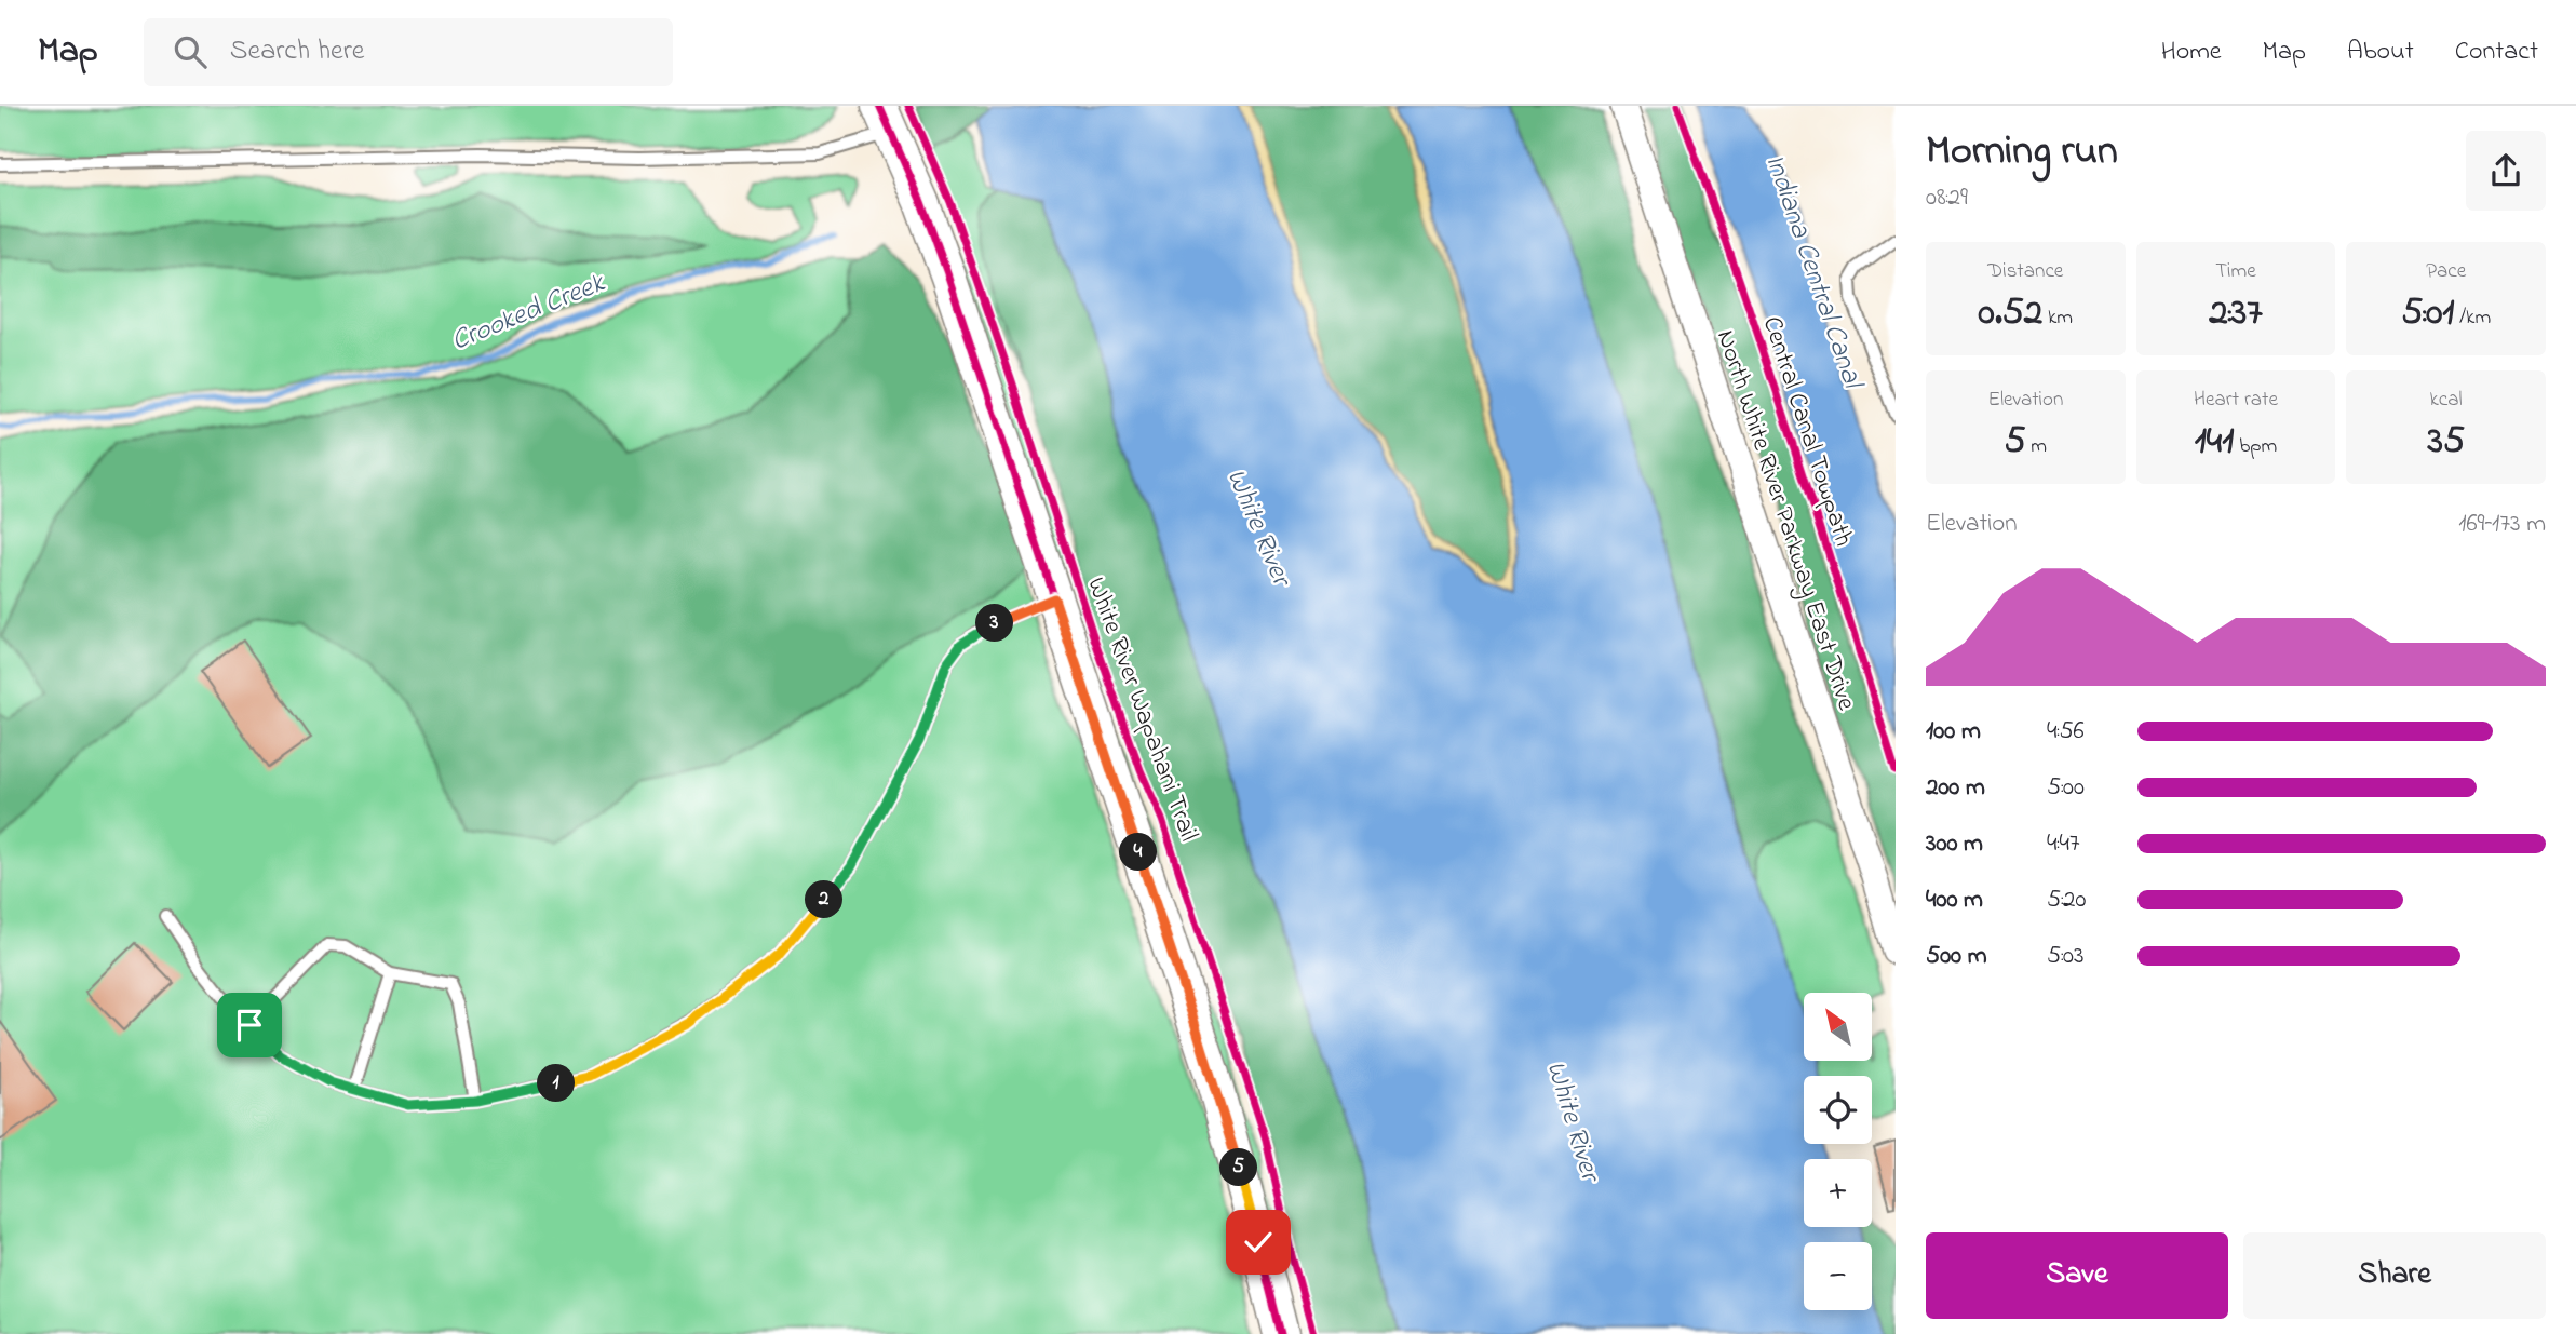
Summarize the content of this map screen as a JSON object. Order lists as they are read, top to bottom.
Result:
{
  "streets": {
    "street": ["North White River Parkway East Drive"],
    "cycle path": ["Central Canal Towpath", "White River Wapahani Trail"]
  },
  "water": ["Indiana Central Canal", "Crooked Creek", "White River"],
  "north": "top left",
  "page": {
    "header": "Map",
    "search": "Search here",
    "nav": [
      "Home",
      "Map",
      "About",
      "Contact"
    ],
    "heading": ["Morning run", "08:29"],
    "stats": [
      ["Distance", "0.52 km"],
      ["Time", "2:37"],
      ["Pace", "5:01 /km"],
      ["Elevation", "5 m"],
      ["Heart rate", "141 bpm"],
      ["kcal", "35"]
    ],
    "chart": ["Elevation", "169–173 m"],
    "pins": [
      "3",
      "4",
      "2",
      "1",
      "5"
    ],
    "list": [
      {
        "name": "100 m",
        "note": "4:56"
      },
      {
        "name": "200 m",
        "note": "5:00"
      },
      {
        "name": "300 m",
        "note": "4:47"
      },
      {
        "name": "400 m",
        "note": "5:20"
      },
      {
        "name": "500 m",
        "note": "5:03"
      }
    ],
    "map_buttons": ["+", "−"],
    "buttons": ["Save", "Share"]
  }
}
